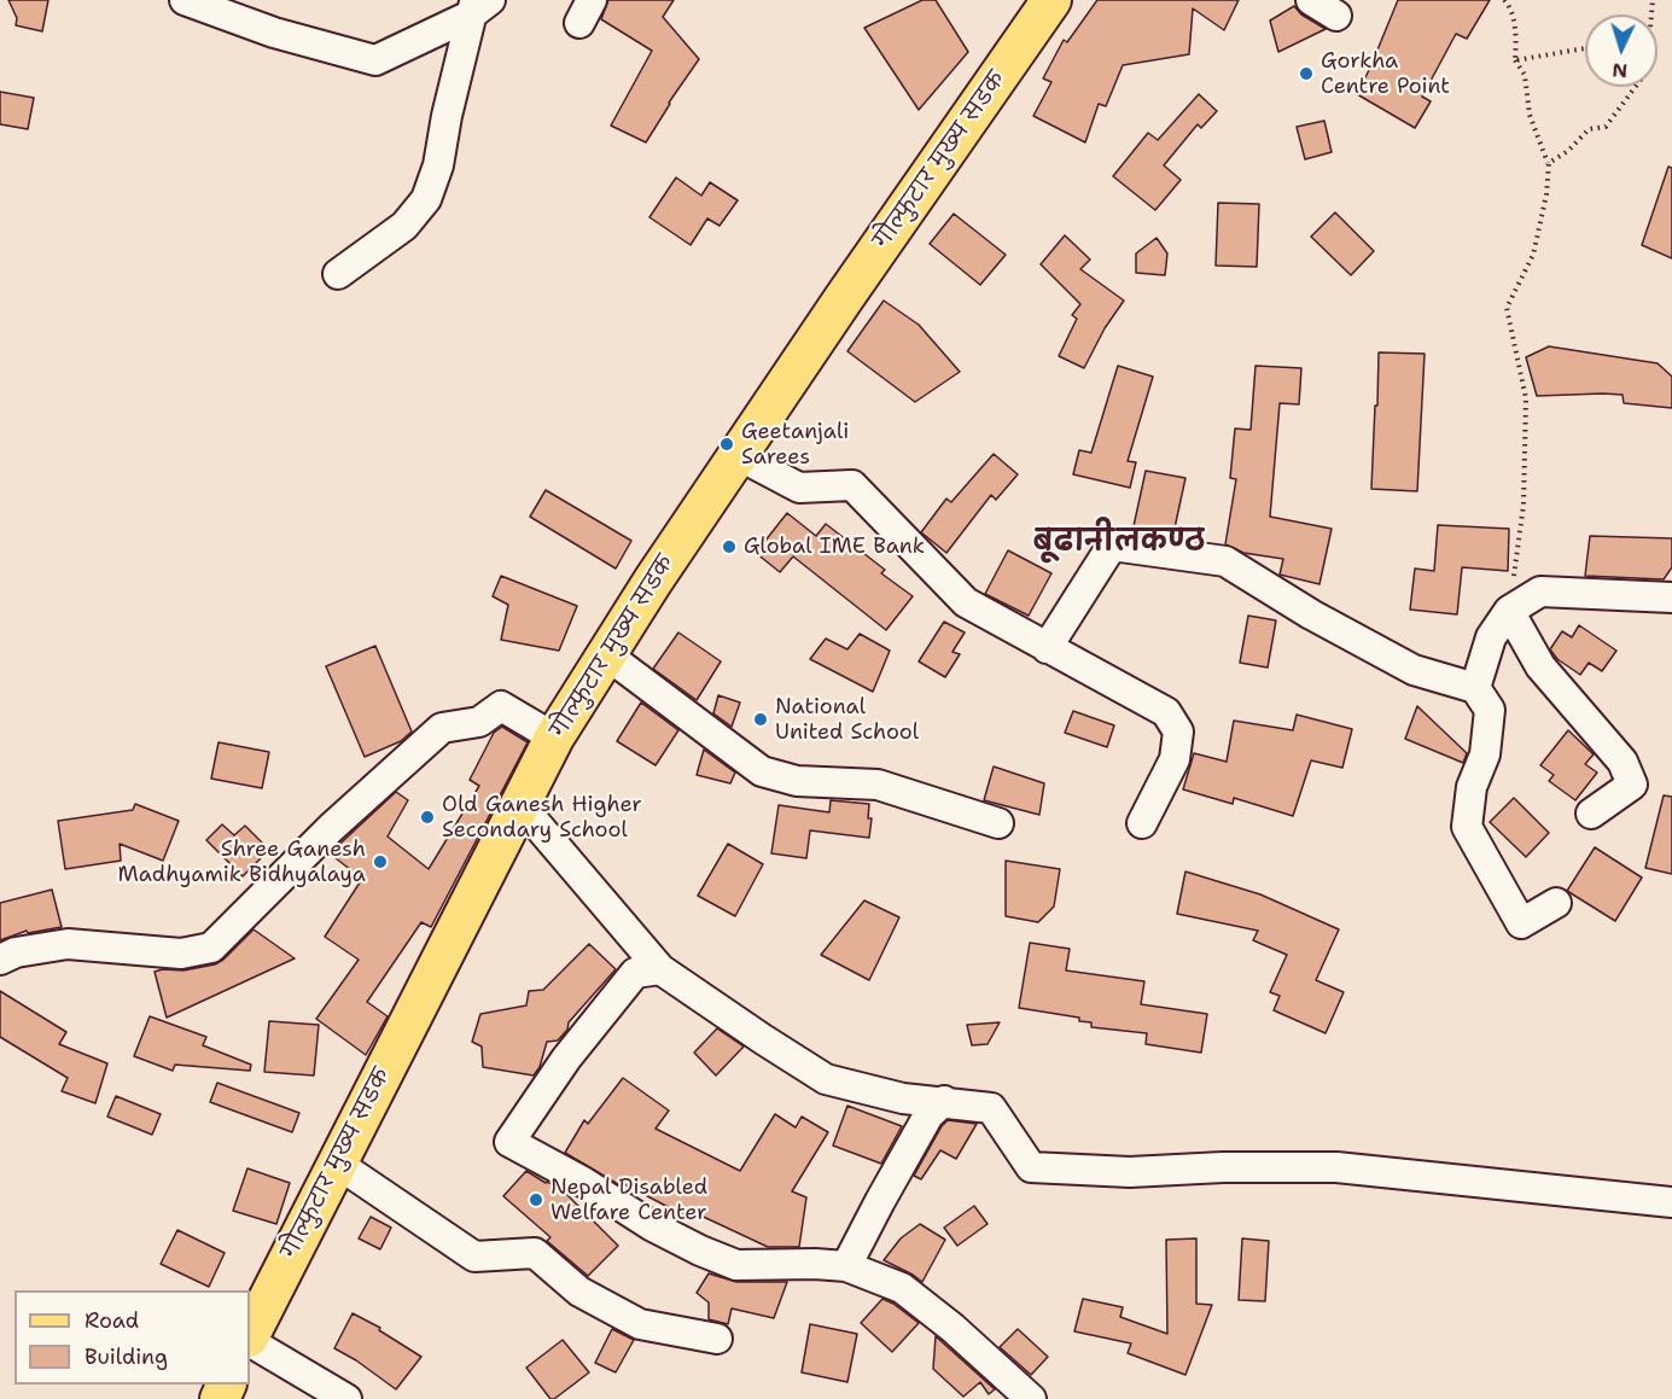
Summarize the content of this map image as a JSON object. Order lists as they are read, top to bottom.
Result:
{
  "streets": {
    "main road": ["गोल्फुटार मुख्य सडक"]
  },
  "districts": ["बूढानीलकण्ठ"],
  "places": [
    "Gorkha Centre Point",
    "Geetanjali Sarees",
    "Global IME Bank",
    "National United School",
    "Old Ganesh Higher Secondary School",
    "Shree Ganesh Madhyamik Bidhyalaya",
    "Nepal Disabled Welfare Center"
  ],
  "legend": ["Road", "Building"],
  "north": "bottom"
}
